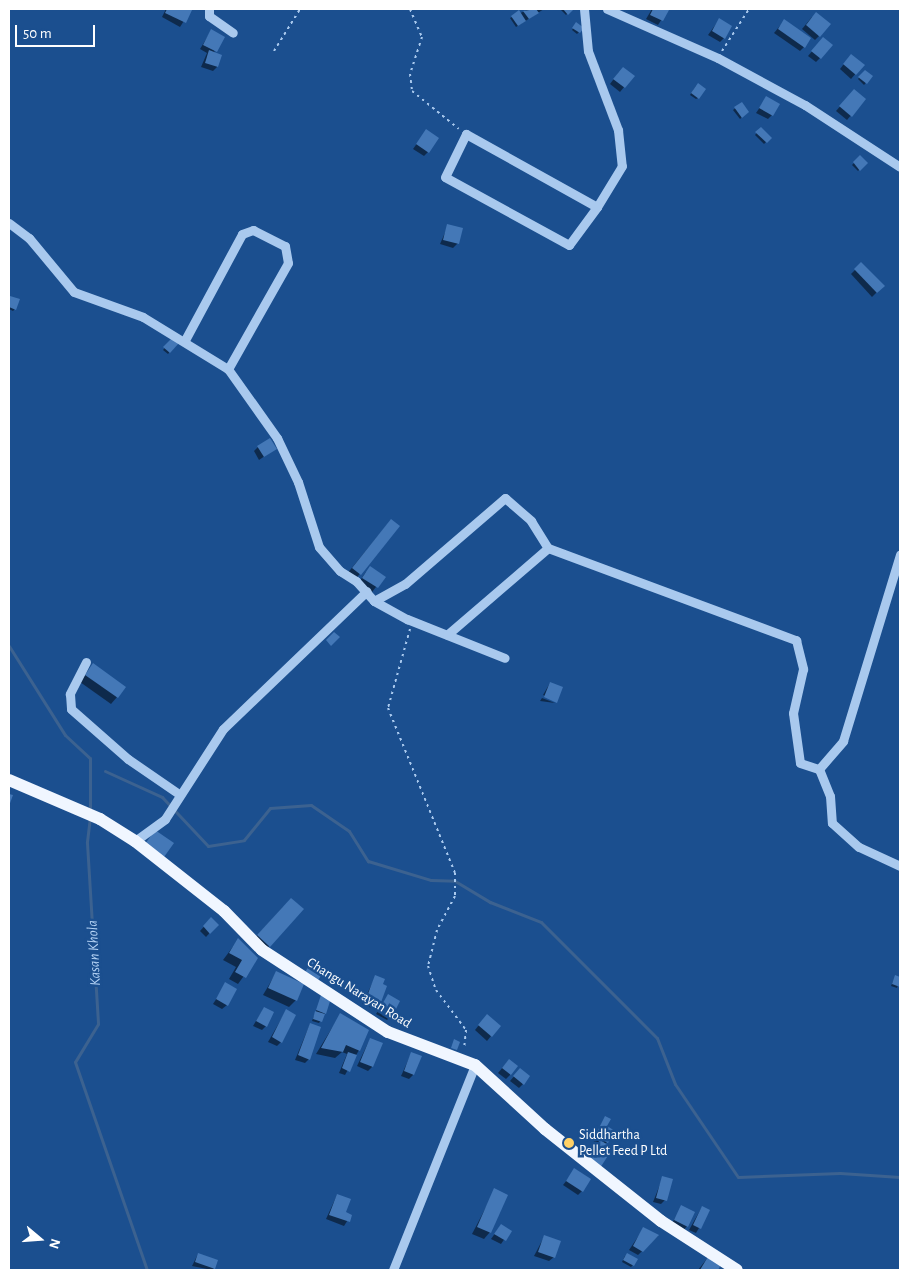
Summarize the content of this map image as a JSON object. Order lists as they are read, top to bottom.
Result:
{
  "streets": {
    "main road": ["Changu Narayan Road"]
  },
  "water": ["Kasan Khola"],
  "places": ["Siddhartha Pellet Feed P Ltd"],
  "scale_bar": "50 m",
  "north": "right"
}
